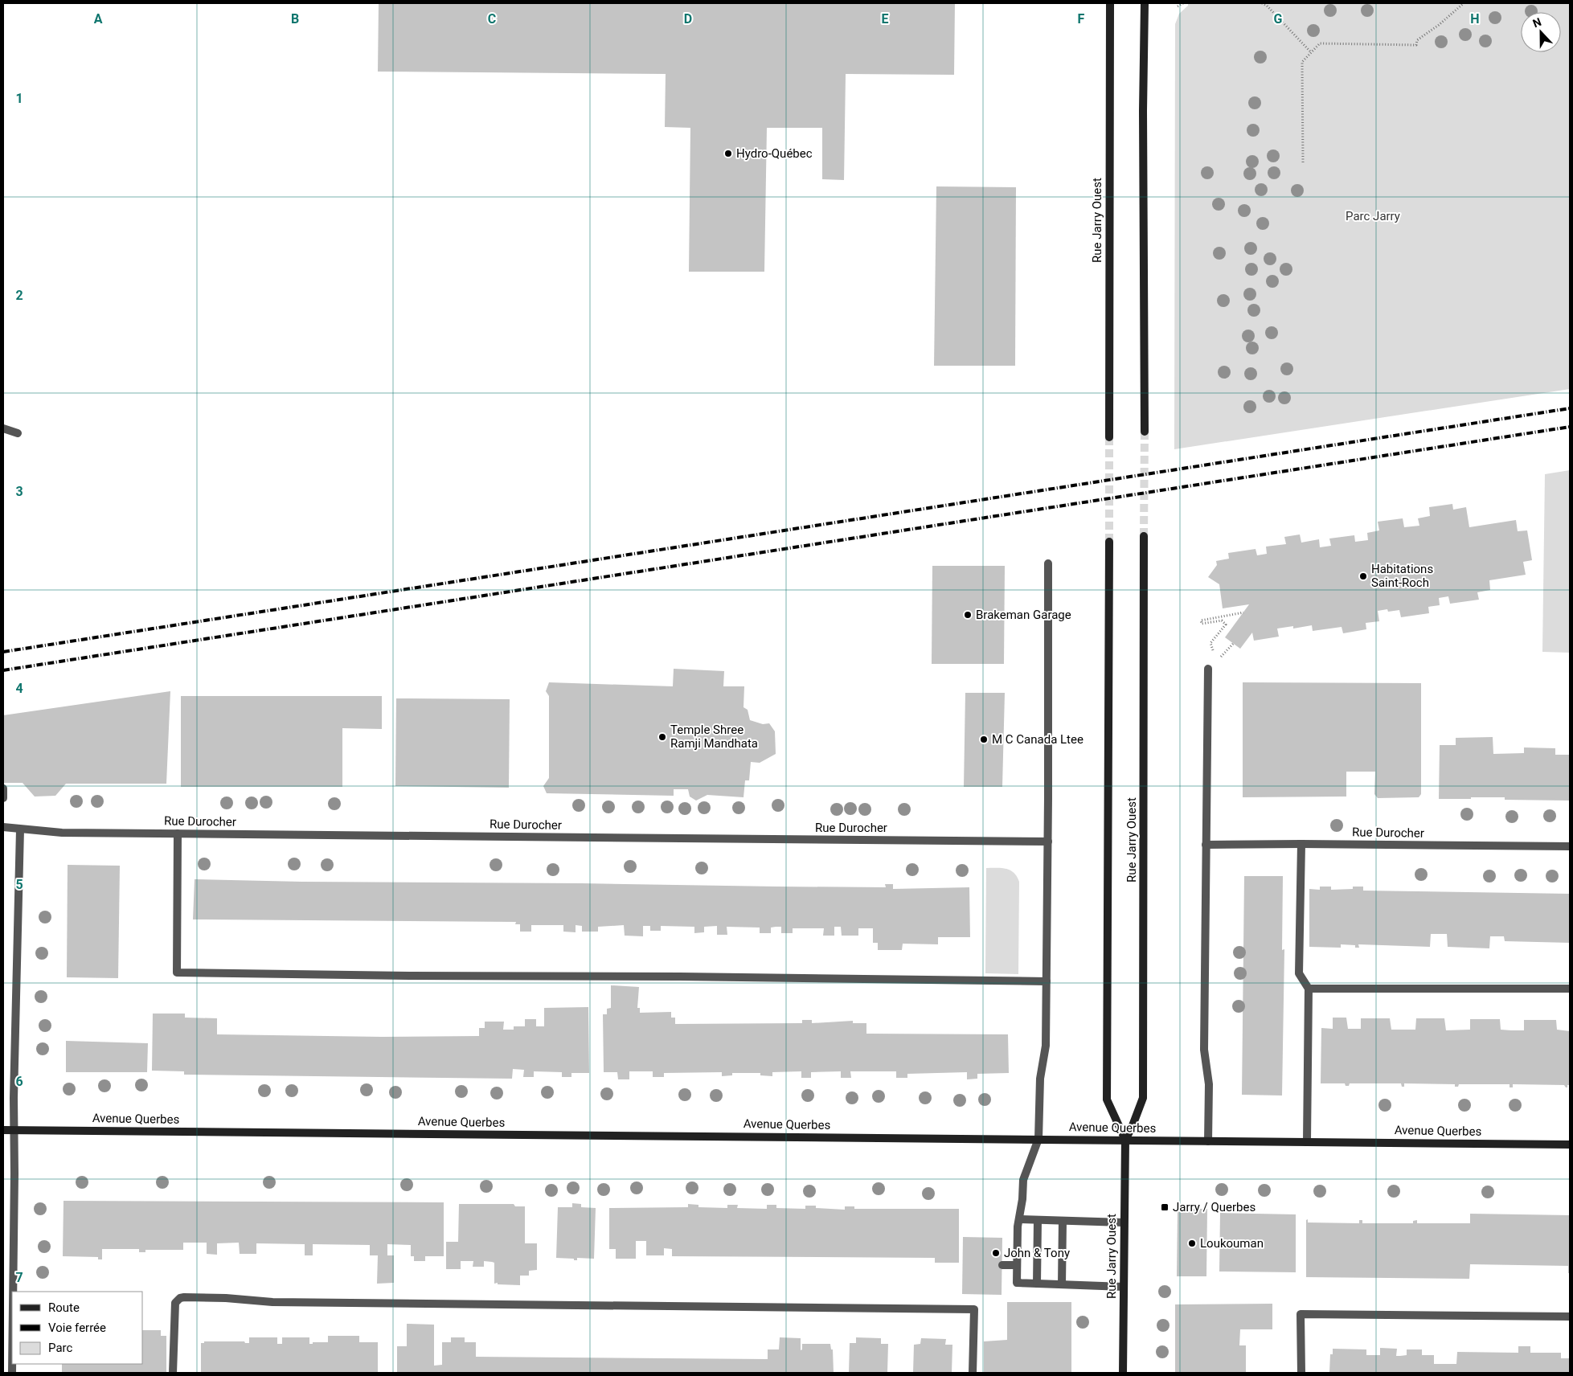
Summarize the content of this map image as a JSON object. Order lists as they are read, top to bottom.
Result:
{
  "streets": {
    "main road": ["Rue Jarry Ouest", "Avenue Querbes"],
    "street": ["Rue Durocher"]
  },
  "crossings": [
    ["Rue Jarry Ouest", "Avenue Querbes"]
  ],
  "parks": ["Parc Jarry"],
  "places": {
    "other": [
      "Hydro-Québec",
      "Habitations Saint-Roch",
      "Brakeman Garage",
      "Temple Shree Ramji Mandhata",
      "M C Canada Ltee",
      "Loukouman",
      "John & Tony"
    ],
    "transit": ["Jarry / Querbes"]
  },
  "legend": ["Route", "Voie ferrée", "Parc"],
  "north": "top",
  "grid": {
    "columns": [
      "A",
      "B",
      "C",
      "D",
      "E",
      "F",
      "G",
      "H"
    ],
    "rows": [
      "1",
      "2",
      "3",
      "4",
      "5",
      "6",
      "7"
    ]
  }
}
